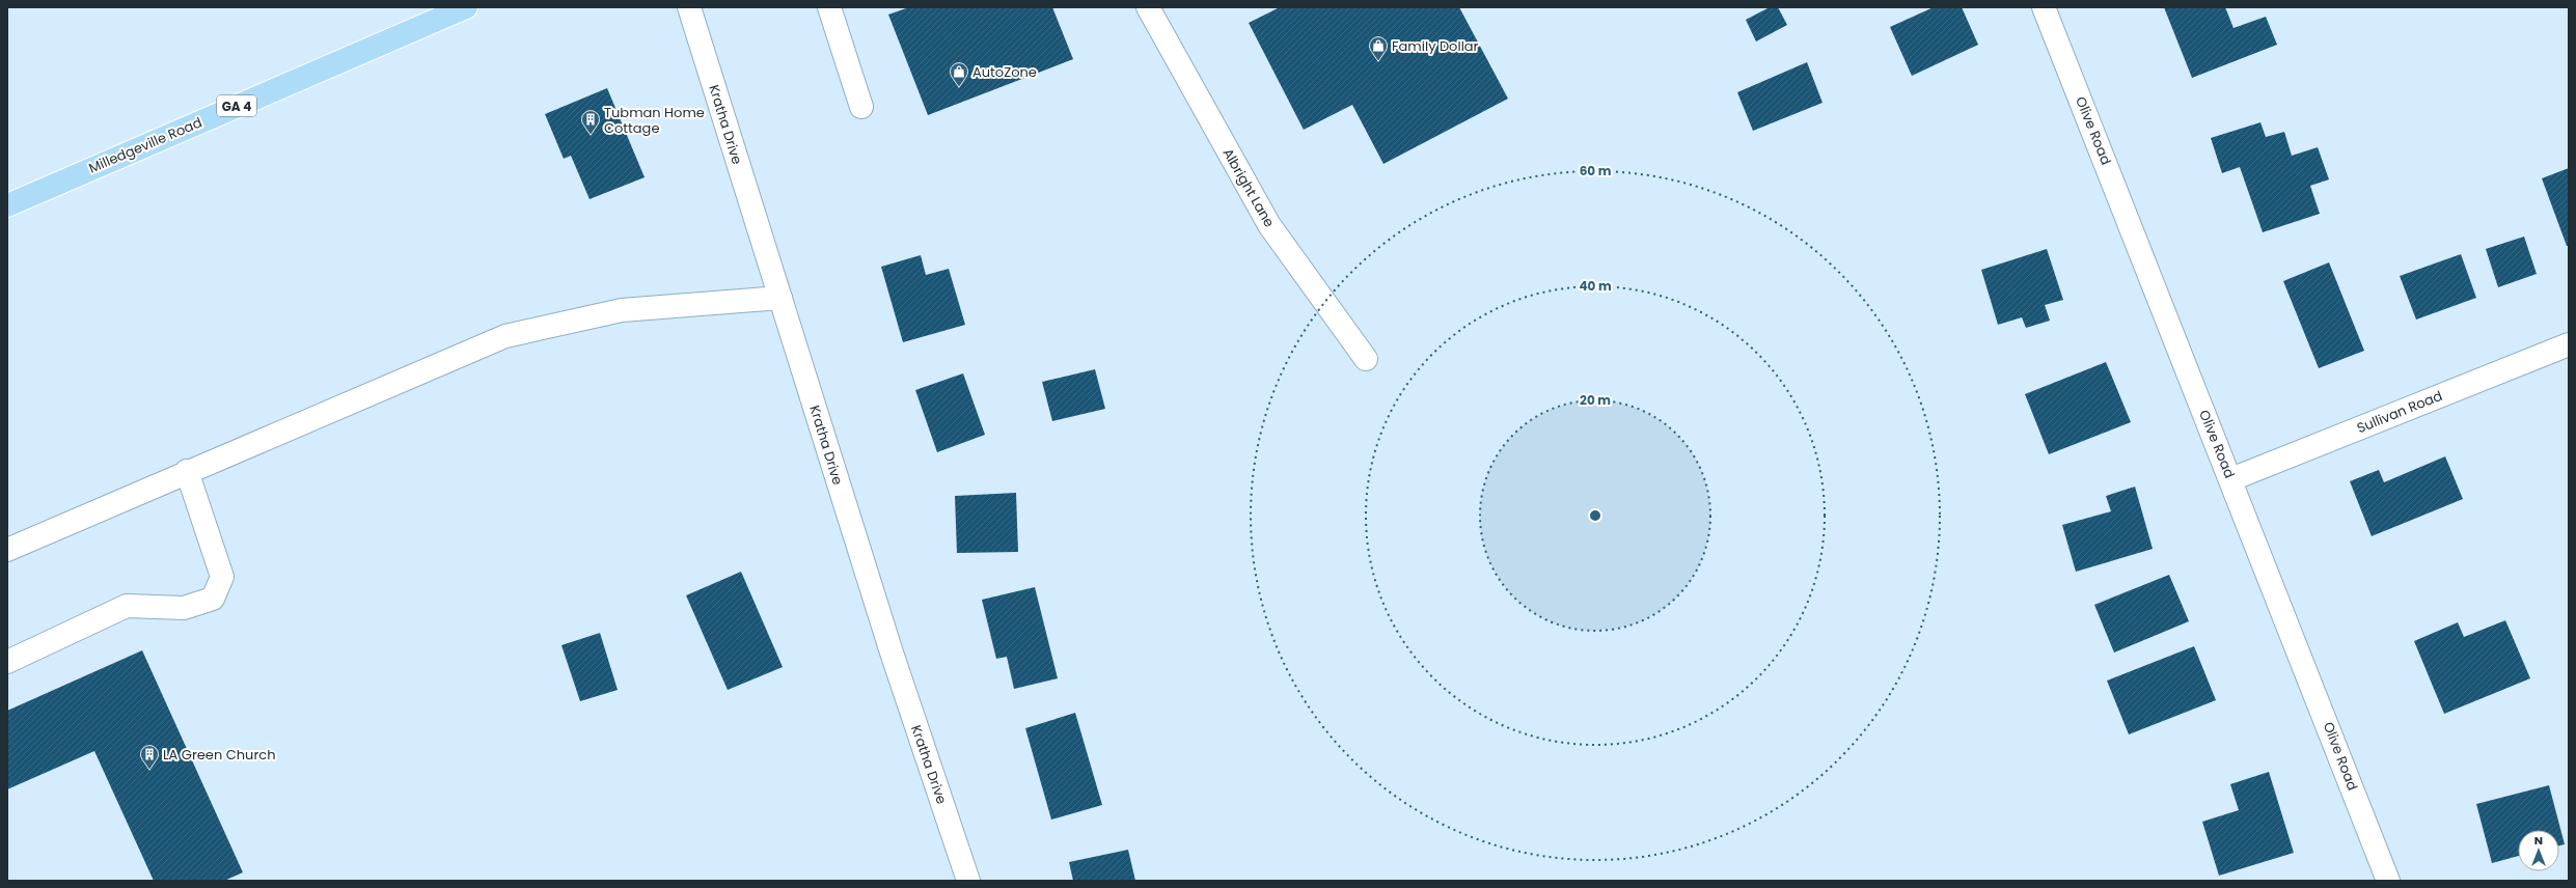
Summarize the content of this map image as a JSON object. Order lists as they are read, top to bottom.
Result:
{
  "streets": {
    "main road": ["GA 4", "Milledgeville Road"],
    "street": [
      "Kratha Drive",
      "Olive Road",
      "Albright Lane",
      "Sullivan Road"
    ]
  },
  "crossings": [
    ["Olive Road", "Sullivan Road"]
  ],
  "places": {
    "shop": ["Family Dollar", "AutoZone"],
    "building": ["Tubman Home Cottage", "LA Green Church"]
  },
  "north": "top",
  "rings": ["60 m", "40 m", "20 m"]
}
